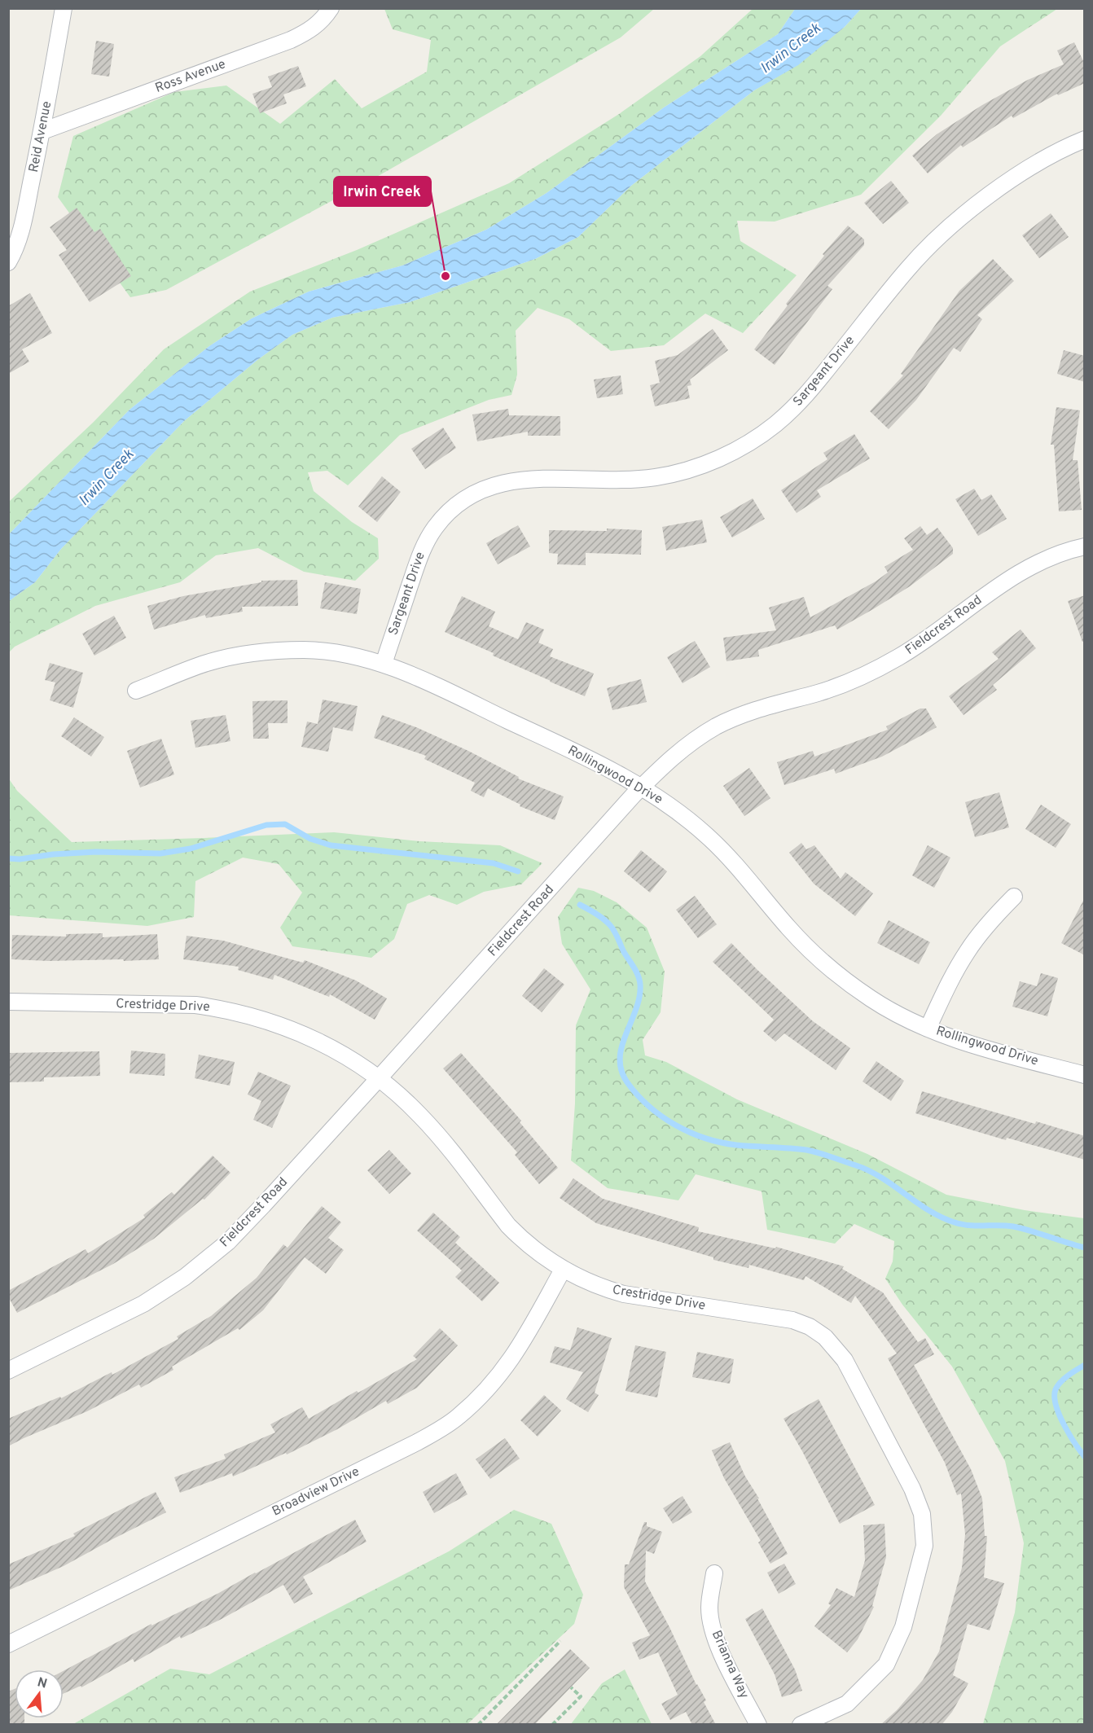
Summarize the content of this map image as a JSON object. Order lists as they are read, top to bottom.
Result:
{
  "streets": {
    "street": [
      "Ross Avenue",
      "Reid Avenue",
      "Sargeant Drive",
      "Fieldcrest Road",
      "Rollingwood Drive",
      "Crestridge Drive",
      "Broadview Drive",
      "Brianna Way"
    ]
  },
  "crossings": [
    ["Ross Avenue", "Reid Avenue"],
    ["Sargeant Drive", "Rollingwood Drive"],
    ["Fieldcrest Road", "Rollingwood Drive"],
    ["Fieldcrest Road", "Crestridge Drive"],
    ["Crestridge Drive", "Broadview Drive"]
  ],
  "water": ["Irwin Creek"],
  "places": ["Irwin Creek"],
  "north": "top"
}
